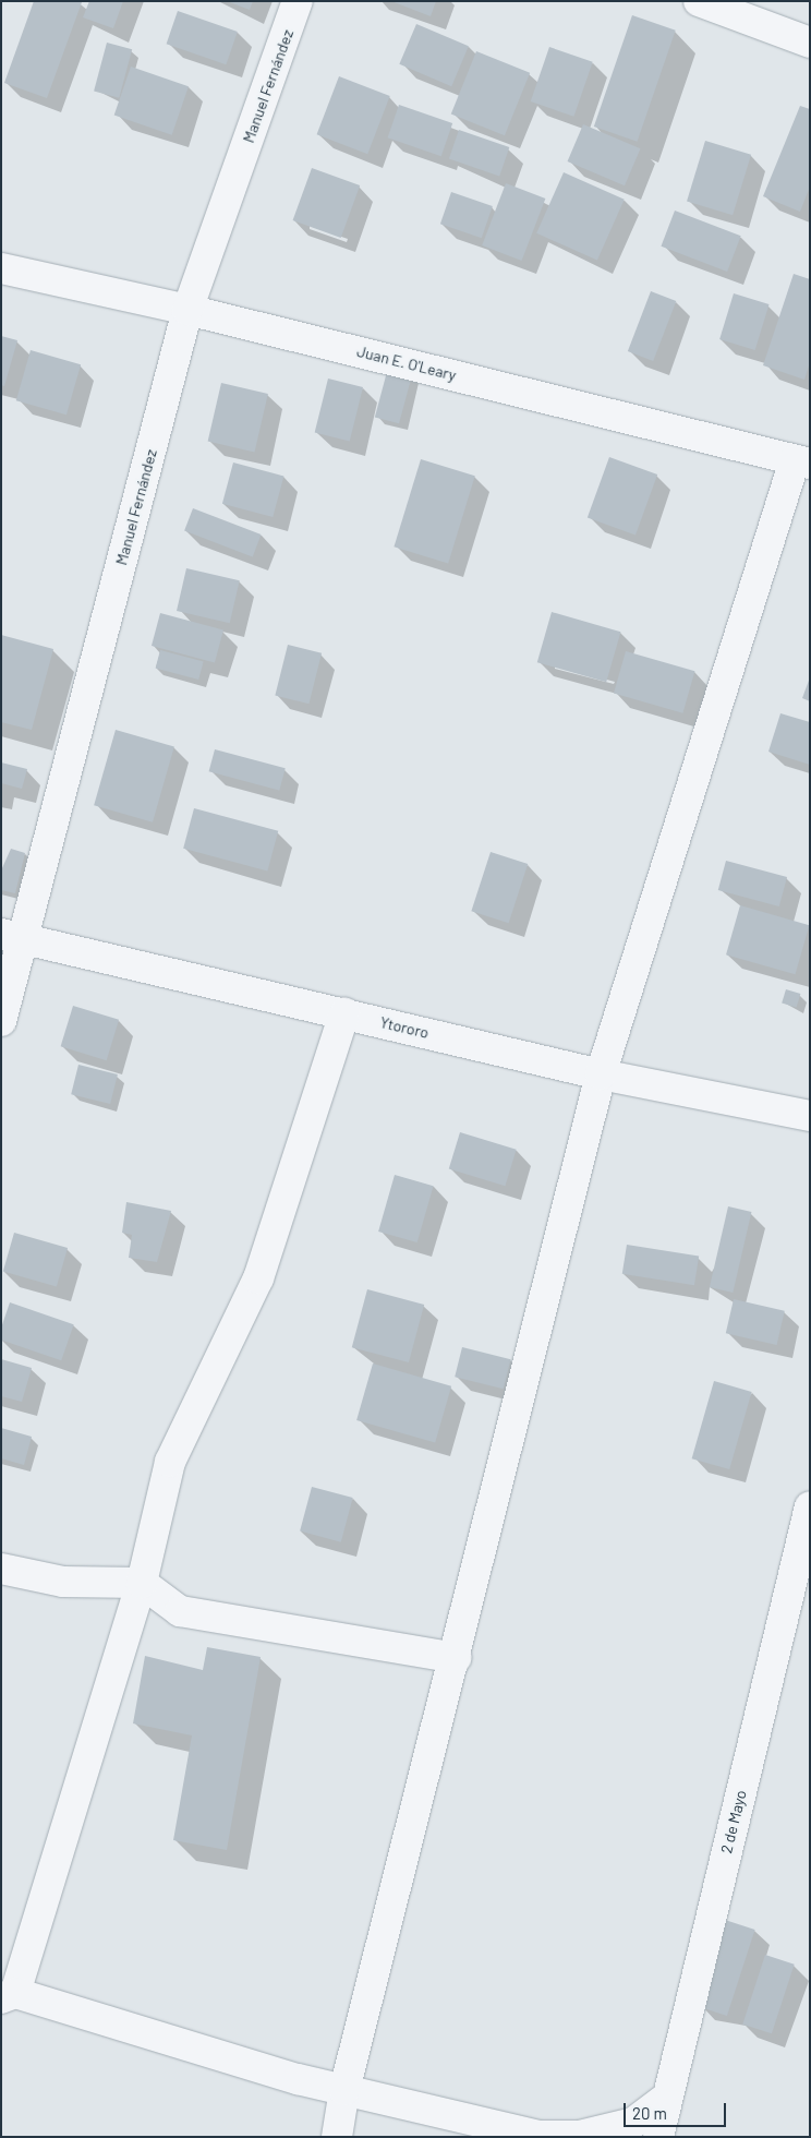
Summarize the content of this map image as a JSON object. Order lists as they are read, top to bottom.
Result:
{
  "streets": {
    "street": [
      "Manuel Fernández",
      "Juan E. O'Leary",
      "Ytororo",
      "2 de Mayo"
    ]
  },
  "crossings": [
    ["Manuel Fernández", "Juan E. O'Leary"],
    ["Manuel Fernández", "Ytororo"]
  ],
  "scale_bar": "20 m"
}
